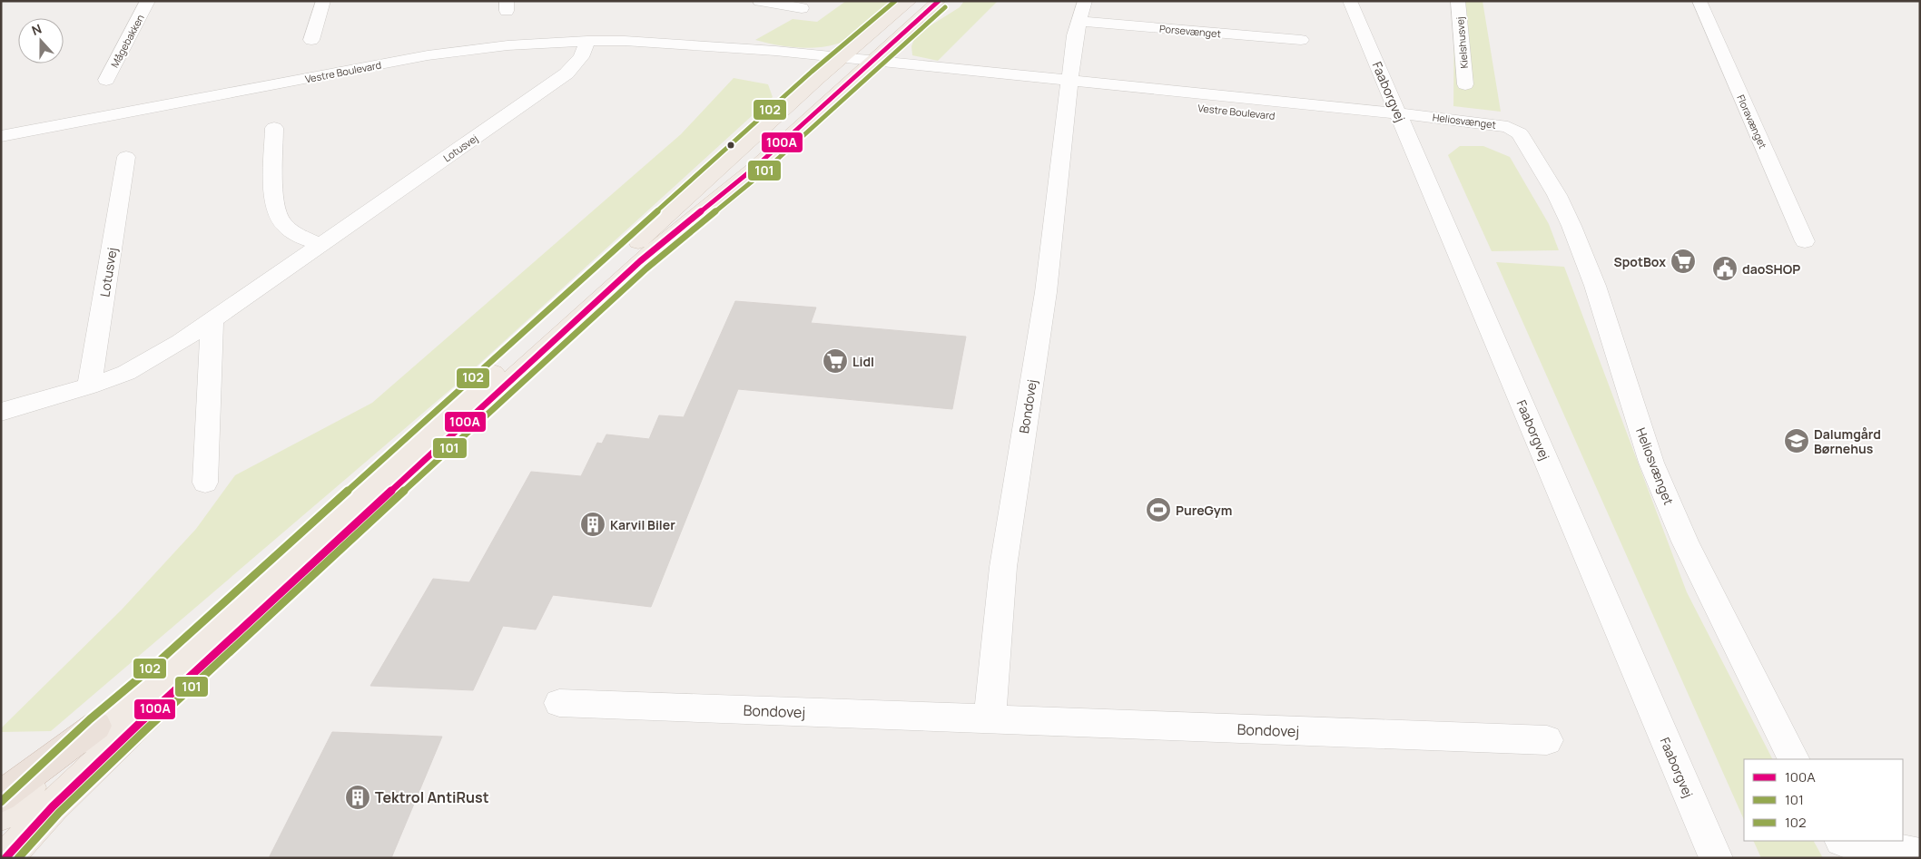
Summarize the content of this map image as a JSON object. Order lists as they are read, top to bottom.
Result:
{
  "streets": {
    "street": [
      "Porsevænget",
      "Mågebakken",
      "Kielshusvej",
      "Vestre Boulevard",
      "Faaborgvej",
      "Heliosvænget",
      "Floravænget",
      "Lotusvej",
      "Bondovej"
    ]
  },
  "crossings": [
    ["Vestre Boulevard", "Faaborgvej"],
    ["Vestre Boulevard", "Heliosvænget"],
    ["Vestre Boulevard", "Lotusvej"],
    ["Vestre Boulevard", "Bondovej"],
    ["Faaborgvej", "Heliosvænget"]
  ],
  "places": {
    "supermarket": ["SpotBox", "Lidl"],
    "public building": ["daoSHOP"],
    "school or university": ["Dalumgård Børnehus"],
    "sports": ["PureGym"],
    "building": ["Karvil Biler", "Tektrol AntiRust"]
  },
  "lines": ["transit line 100A", "transit line 102", "transit line 101"],
  "legend": ["100A", "101", "102"],
  "north": "top"
}
